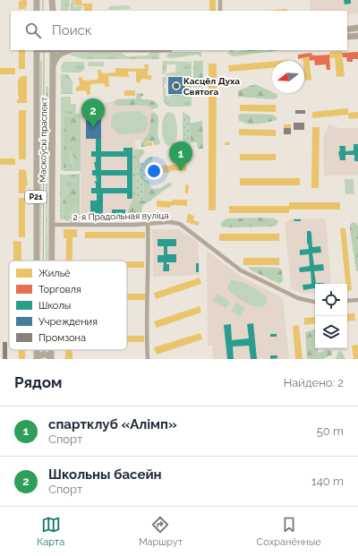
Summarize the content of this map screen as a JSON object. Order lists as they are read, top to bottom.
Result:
{
  "streets": {
    "main road": ["Маскоўскі праспект", "Р21"],
    "street": ["2-я Прадольная вуліца"]
  },
  "crossings": [
    ["Маскоўскі праспект", "2-я Прадольная вуліца"]
  ],
  "places": ["Касцёл Духа Святога"],
  "legend": [
    "Жильё",
    "Торговля",
    "Школы",
    "Учреждения",
    "Промзона"
  ],
  "north": "left",
  "page": {
    "search": "Поиск",
    "pins": ["2", "1"],
    "heading": ["Рядом", "Найдено: 2"],
    "list": [
      {
        "mark": "1",
        "name": "спартклуб «Алімп»",
        "note": "Спорт",
        "value": "50 m"
      },
      {
        "mark": "2",
        "name": "Школьны басейн",
        "note": "Спорт",
        "value": "140 m"
      }
    ],
    "nav": ["Карта", "Маршрут", "Сохранённые"]
  }
}
